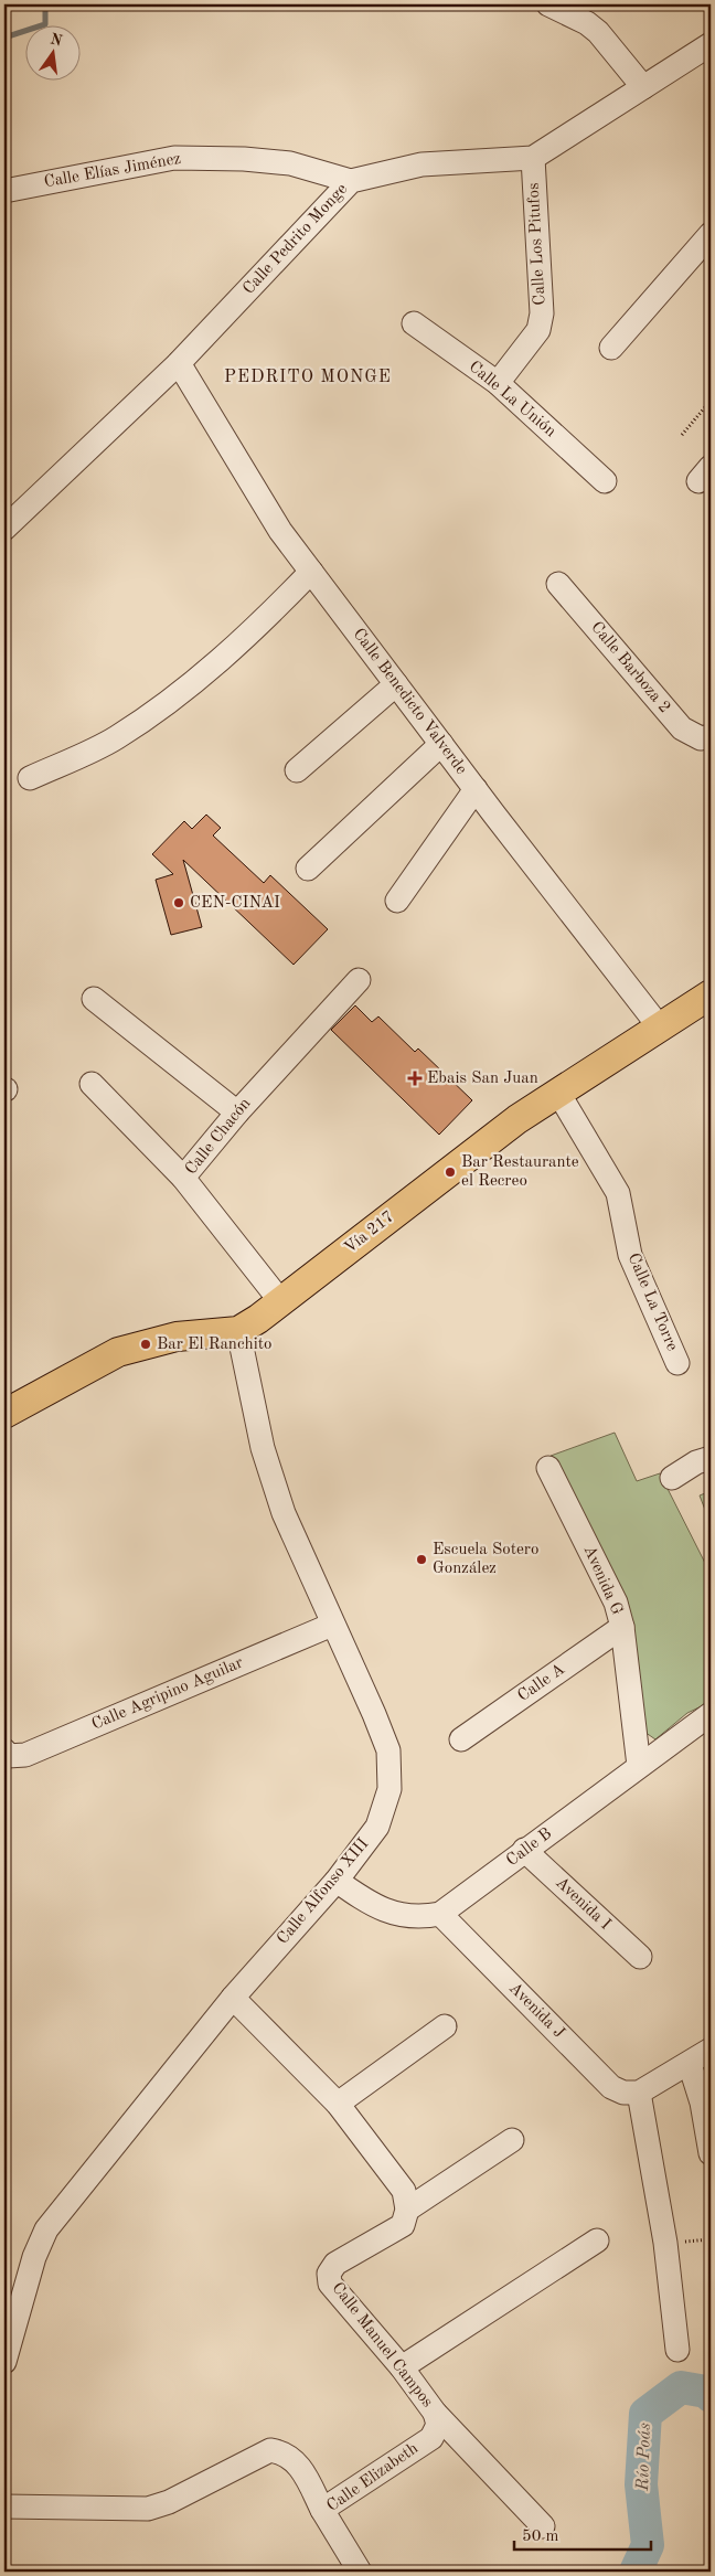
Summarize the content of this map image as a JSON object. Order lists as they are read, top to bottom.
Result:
{
  "streets": {
    "main road": ["Vía 217"],
    "street": [
      "Calle Elías Jiménez",
      "Calle Pedrito Monge",
      "Calle Los Pitufos",
      "Calle La Unión",
      "Calle Barboza 2",
      "Calle Benedicto Valverde",
      "Calle Chacón",
      "Calle La Torre",
      "Avenida G",
      "Calle A",
      "Calle Agripino Aguilar",
      "Calle B",
      "Calle Alfonso XIII",
      "Avenida I",
      "Avenida J",
      "Calle Manuel Campos",
      "Calle Elizabeth"
    ]
  },
  "crossings": [
    ["Calle Elías Jiménez", "Calle Pedrito Monge"],
    ["Calle Pedrito Monge", "Calle Los Pitufos"],
    ["Calle Pedrito Monge", "Calle Benedicto Valverde"],
    ["Calle Los Pitufos", "Calle La Unión"],
    ["Calle Benedicto Valverde", "Vía 217"],
    ["Calle Chacón", "Vía 217"],
    ["Vía 217", "Calle La Torre"],
    ["Vía 217", "Calle Alfonso XIII"],
    ["Avenida G", "Calle A"],
    ["Avenida G", "Calle B"],
    ["Calle Agripino Aguilar", "Calle Alfonso XIII"],
    ["Calle B", "Avenida I"],
    ["Calle B", "Avenida J"],
    ["Calle Manuel Campos", "Calle Elizabeth"]
  ],
  "districts": ["PEDRITO MONGE"],
  "water": ["Río Poás"],
  "places": {
    "other": [
      "CEN-CINAI",
      "Bar Restaurante el Recreo",
      "Bar El Ranchito",
      "Escuela Sotero González"
    ],
    "health": ["Ebais San Juan"]
  },
  "scale_bar": "50 m",
  "north": "top"
}
